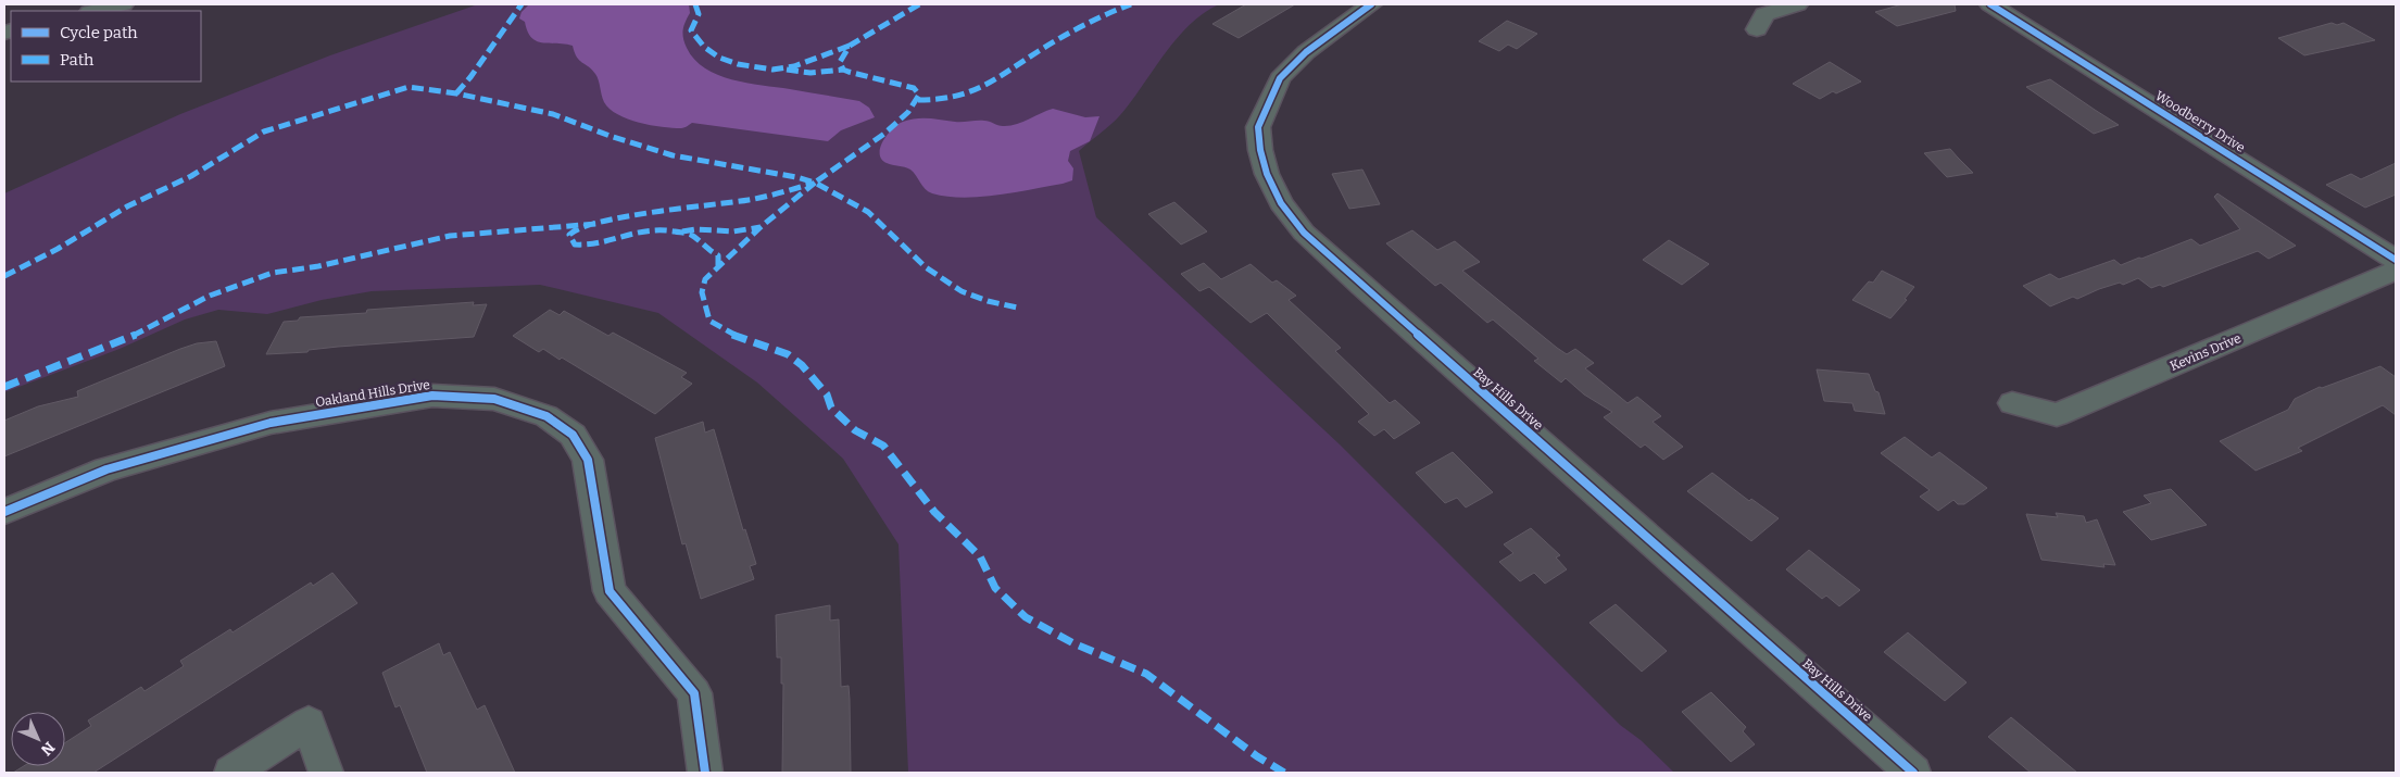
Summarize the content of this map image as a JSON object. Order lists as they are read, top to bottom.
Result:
{
  "streets": {
    "street": [
      "Woodberry Drive",
      "Kevins Drive",
      "Oakland Hills Drive",
      "Bay Hills Drive"
    ]
  },
  "legend": ["Cycle path", "Path"],
  "north": "bottom right"
}
